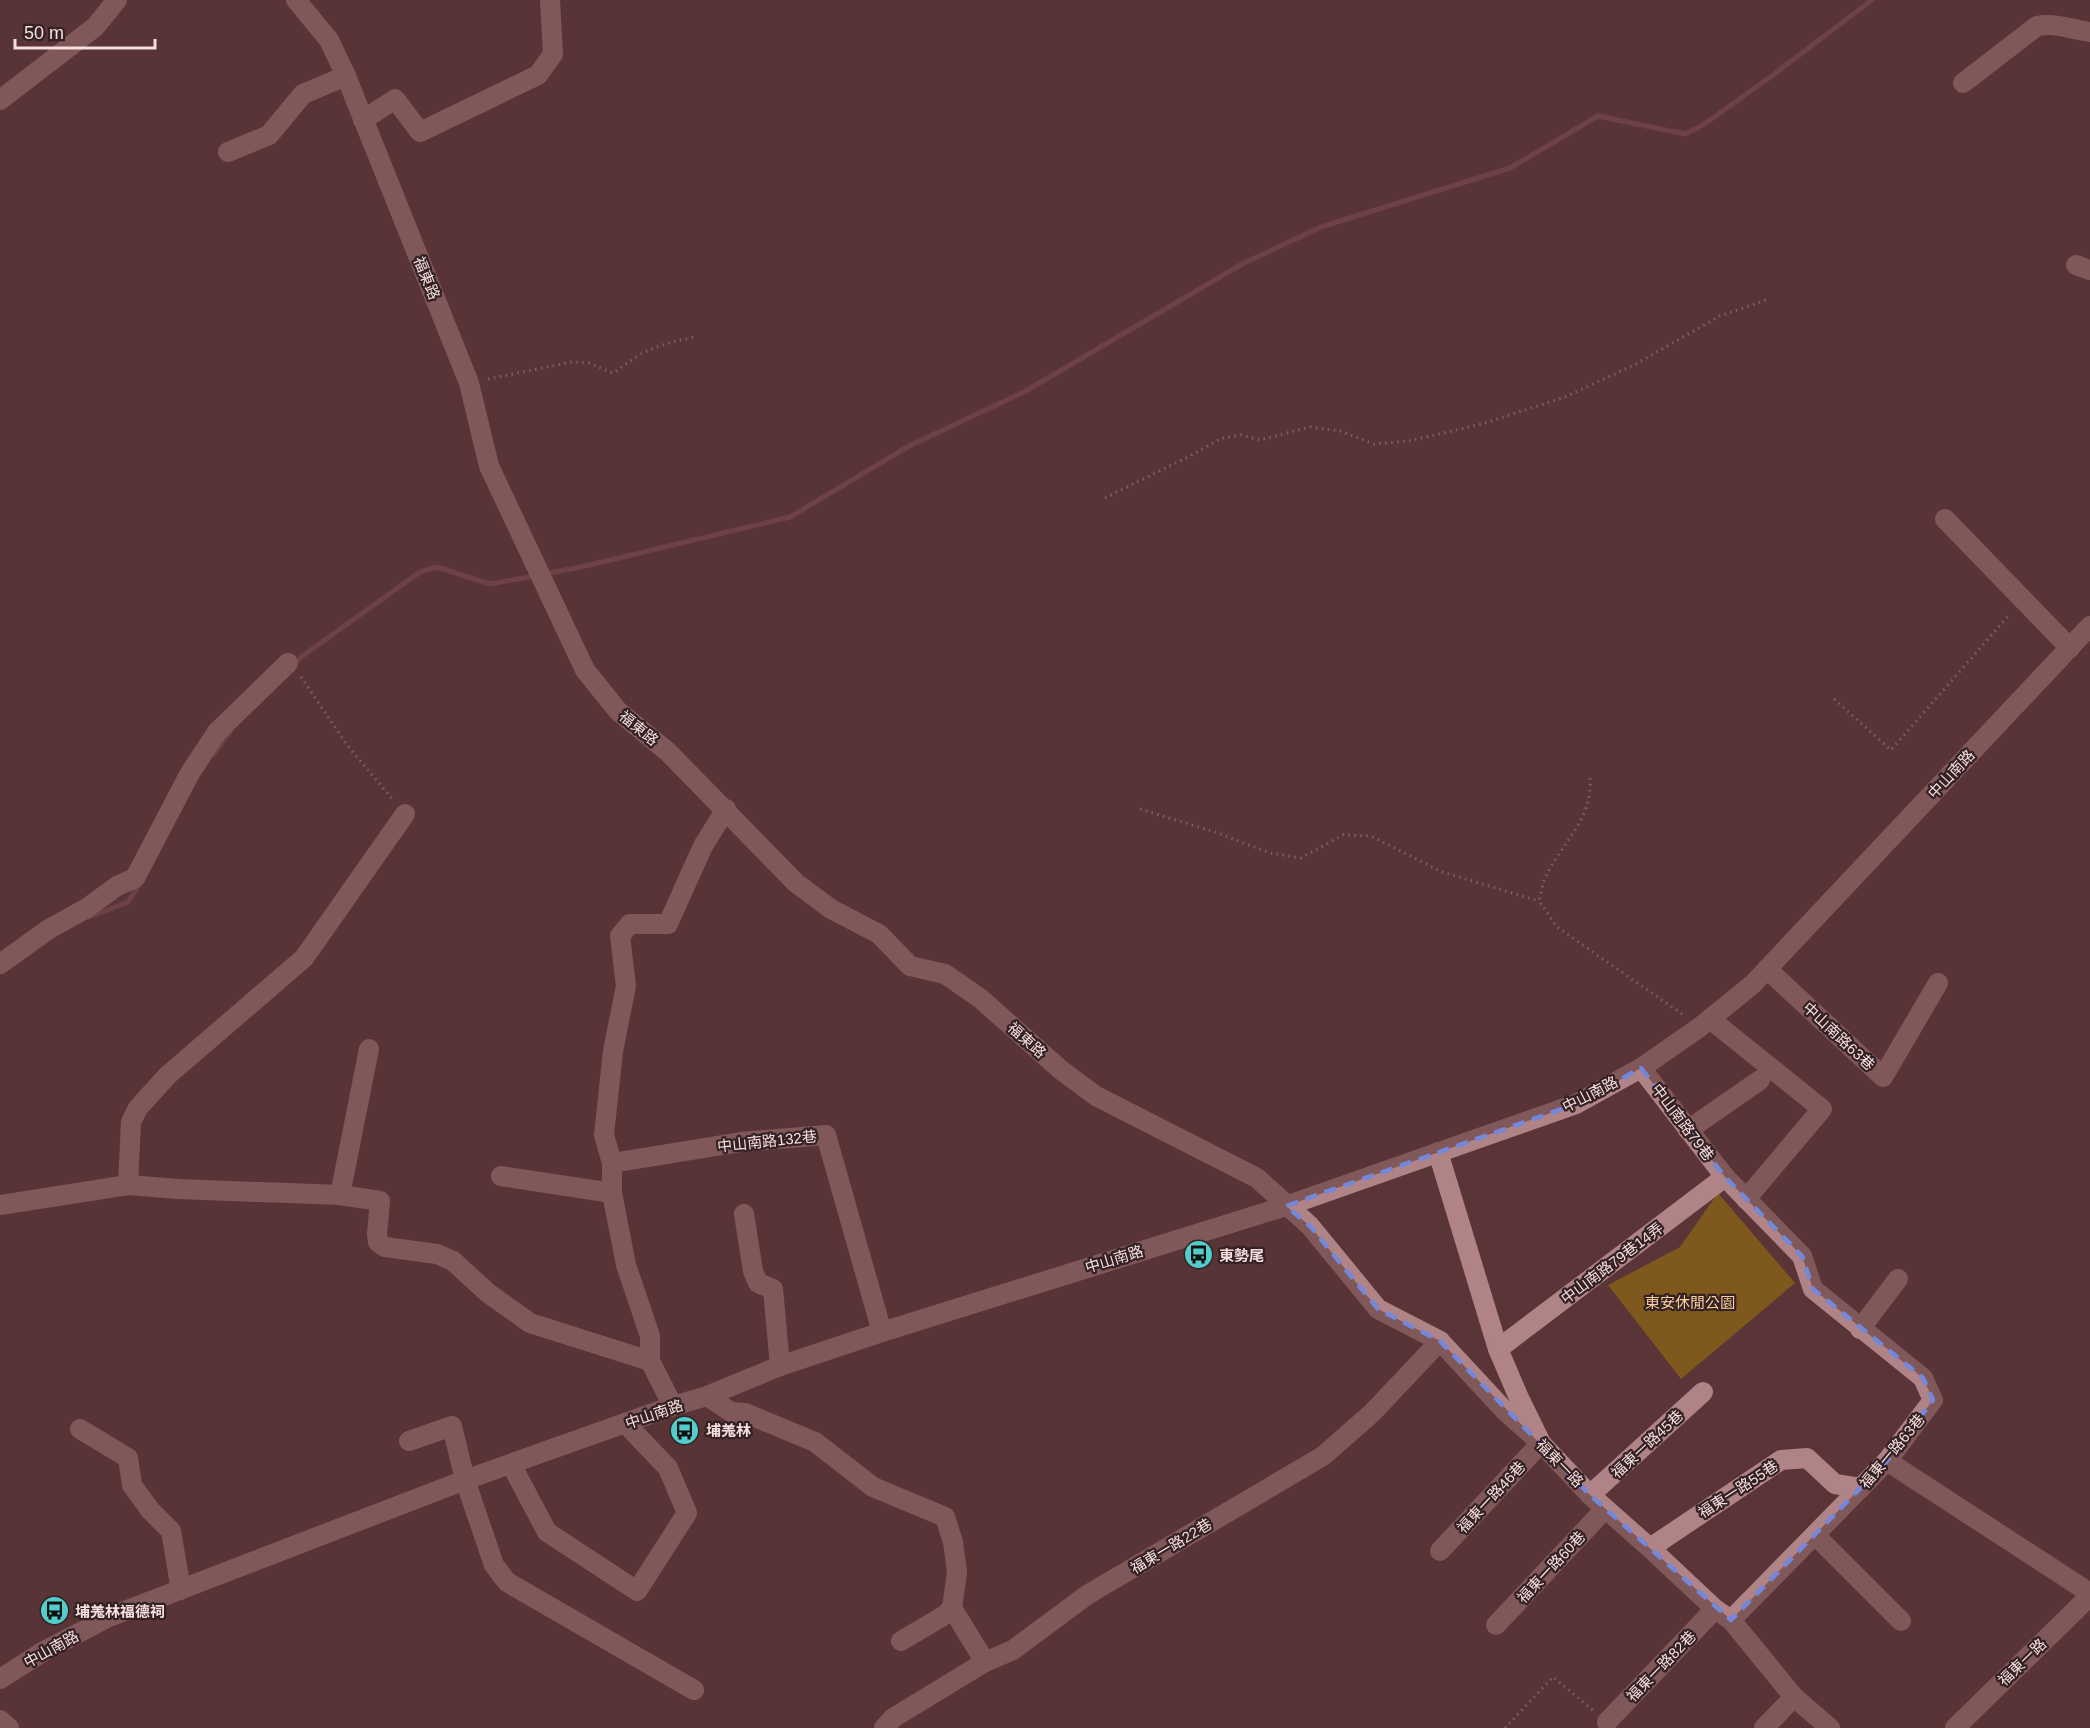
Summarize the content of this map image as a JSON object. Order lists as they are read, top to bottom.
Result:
{
  "streets": {
    "street": [
      "福東路",
      "中山南路",
      "中山南路63巷",
      "中山南路79巷",
      "中山南路132巷",
      "中山南路79巷14弄",
      "福東一路45巷",
      "福東一路63巷",
      "福東一路",
      "福東一路55巷",
      "福東一路46巷",
      "福東一路22巷",
      "福東一路60巷",
      "福東一路82巷"
    ]
  },
  "crossings": [
    ["福東路", "中山南路"],
    ["福東路", "福東一路"],
    ["中山南路", "中山南路63巷"],
    ["中山南路", "中山南路79巷"],
    ["中山南路", "中山南路132巷"],
    ["中山南路", "福東一路"],
    ["中山南路79巷", "中山南路79巷14弄"],
    ["中山南路79巷", "福東一路63巷"],
    ["中山南路79巷14弄", "福東一路63巷"],
    ["福東一路45巷", "福東一路"],
    ["福東一路63巷", "福東一路"],
    ["福東一路63巷", "福東一路55巷"],
    ["福東一路63巷", "福東一路82巷"],
    ["福東一路", "福東一路55巷"],
    ["福東一路", "福東一路46巷"],
    ["福東一路", "福東一路22巷"],
    ["福東一路", "福東一路60巷"],
    ["福東一路", "福東一路82巷"]
  ],
  "parks": ["東安休閒公園"],
  "places": {
    "bus stop": ["東勢尾", "埔羗林", "埔羗林福德祠"]
  },
  "scale_bar": "50 m"
}
